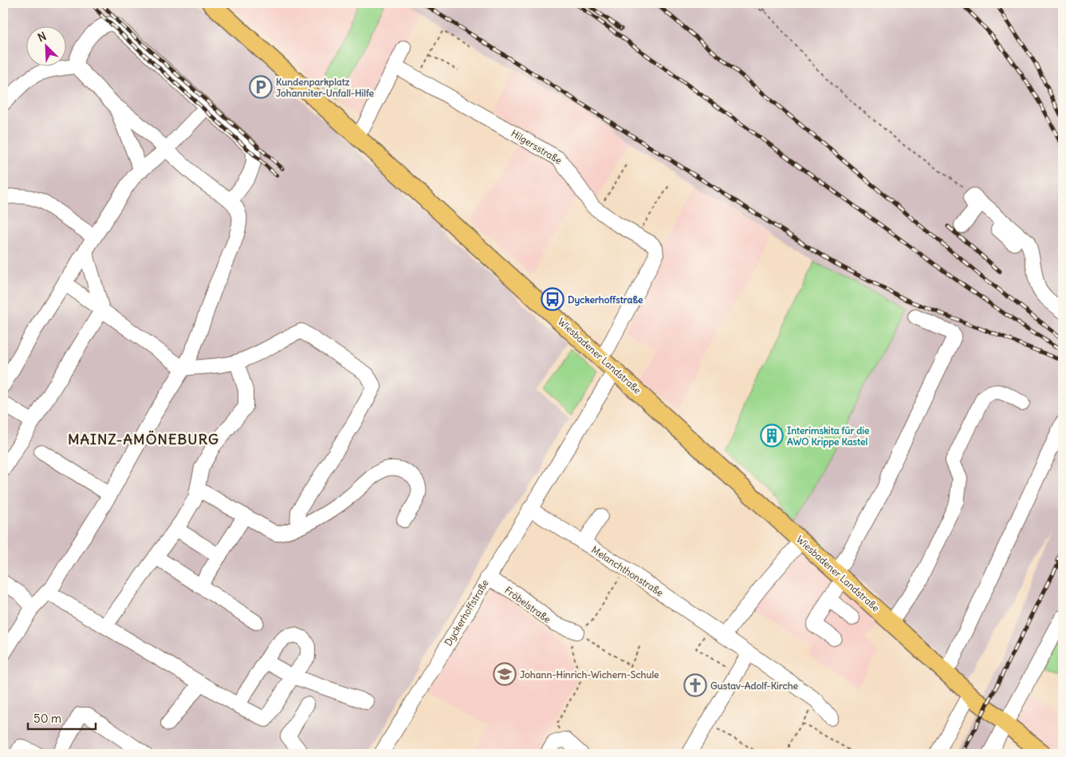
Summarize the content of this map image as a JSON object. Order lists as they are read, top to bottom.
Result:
{
  "streets": {
    "main road": ["Wiesbadener Landstraße"],
    "street": [
      "Hilgersstraße",
      "Melanchthonstraße",
      "Fröbelstraße",
      "Dyckerhoffstraße"
    ]
  },
  "crossings": [
    ["Hilgersstraße", "Wiesbadener Landstraße"],
    ["Wiesbadener Landstraße", "Dyckerhoffstraße"],
    ["Melanchthonstraße", "Dyckerhoffstraße"],
    ["Fröbelstraße", "Dyckerhoffstraße"]
  ],
  "districts": ["MAINZ-AMÖNEBURG"],
  "places": {
    "parking": ["Kundenparkplatz Johanniter-Unfall-Hilfe"],
    "bus stop": ["Dyckerhoffstraße"],
    "building": ["Interimskita für die AWO Krippe Kastel"],
    "school or university": ["Johann-Hinrich-Wichern-Schule"],
    "church": ["Gustav-Adolf-Kirche"]
  },
  "scale_bar": "50 m",
  "north": "top left"
}
